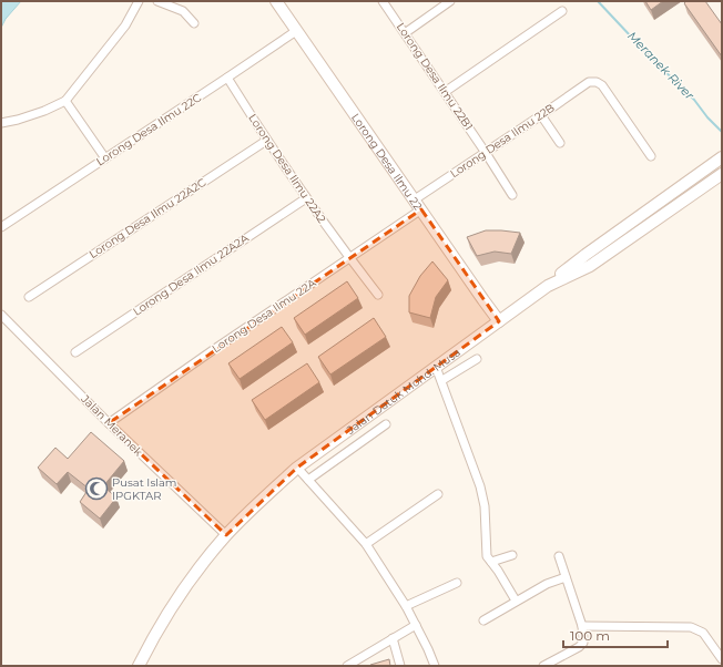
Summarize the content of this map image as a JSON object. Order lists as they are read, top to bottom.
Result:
{
  "streets": {
    "main road": ["Lorong Desa Ilmu 22", "Jalan Datuk Mohd. Musa"],
    "street": [
      "Lorong Desa Ilmu 22B1",
      "Lorong Desa Ilmu 22C",
      "Lorong Desa Ilmu 22B",
      "Lorong Desa Ilmu 22A2",
      "Lorong Desa Ilmu 22A2C",
      "Lorong Desa Ilmu 22A2A",
      "Lorong Desa Ilmu 22A",
      "Jalan Meranek"
    ]
  },
  "crossings": [
    ["Lorong Desa Ilmu 22B1", "Lorong Desa Ilmu 22B"],
    ["Lorong Desa Ilmu 22C", "Lorong Desa Ilmu 22"],
    ["Lorong Desa Ilmu 22C", "Lorong Desa Ilmu 22A2"],
    ["Lorong Desa Ilmu 22B", "Lorong Desa Ilmu 22"],
    ["Lorong Desa Ilmu 22", "Lorong Desa Ilmu 22A"],
    ["Lorong Desa Ilmu 22", "Jalan Datuk Mohd. Musa"],
    ["Lorong Desa Ilmu 22A2", "Lorong Desa Ilmu 22A2C"],
    ["Lorong Desa Ilmu 22A2", "Lorong Desa Ilmu 22A2A"],
    ["Lorong Desa Ilmu 22A2", "Lorong Desa Ilmu 22A"],
    ["Lorong Desa Ilmu 22A", "Jalan Meranek"],
    ["Jalan Datuk Mohd. Musa", "Jalan Meranek"]
  ],
  "water": ["Meranek River"],
  "places": {
    "mosque": ["Pusat Islam IPGKTAR"]
  },
  "scale_bar": "100 m"
}
